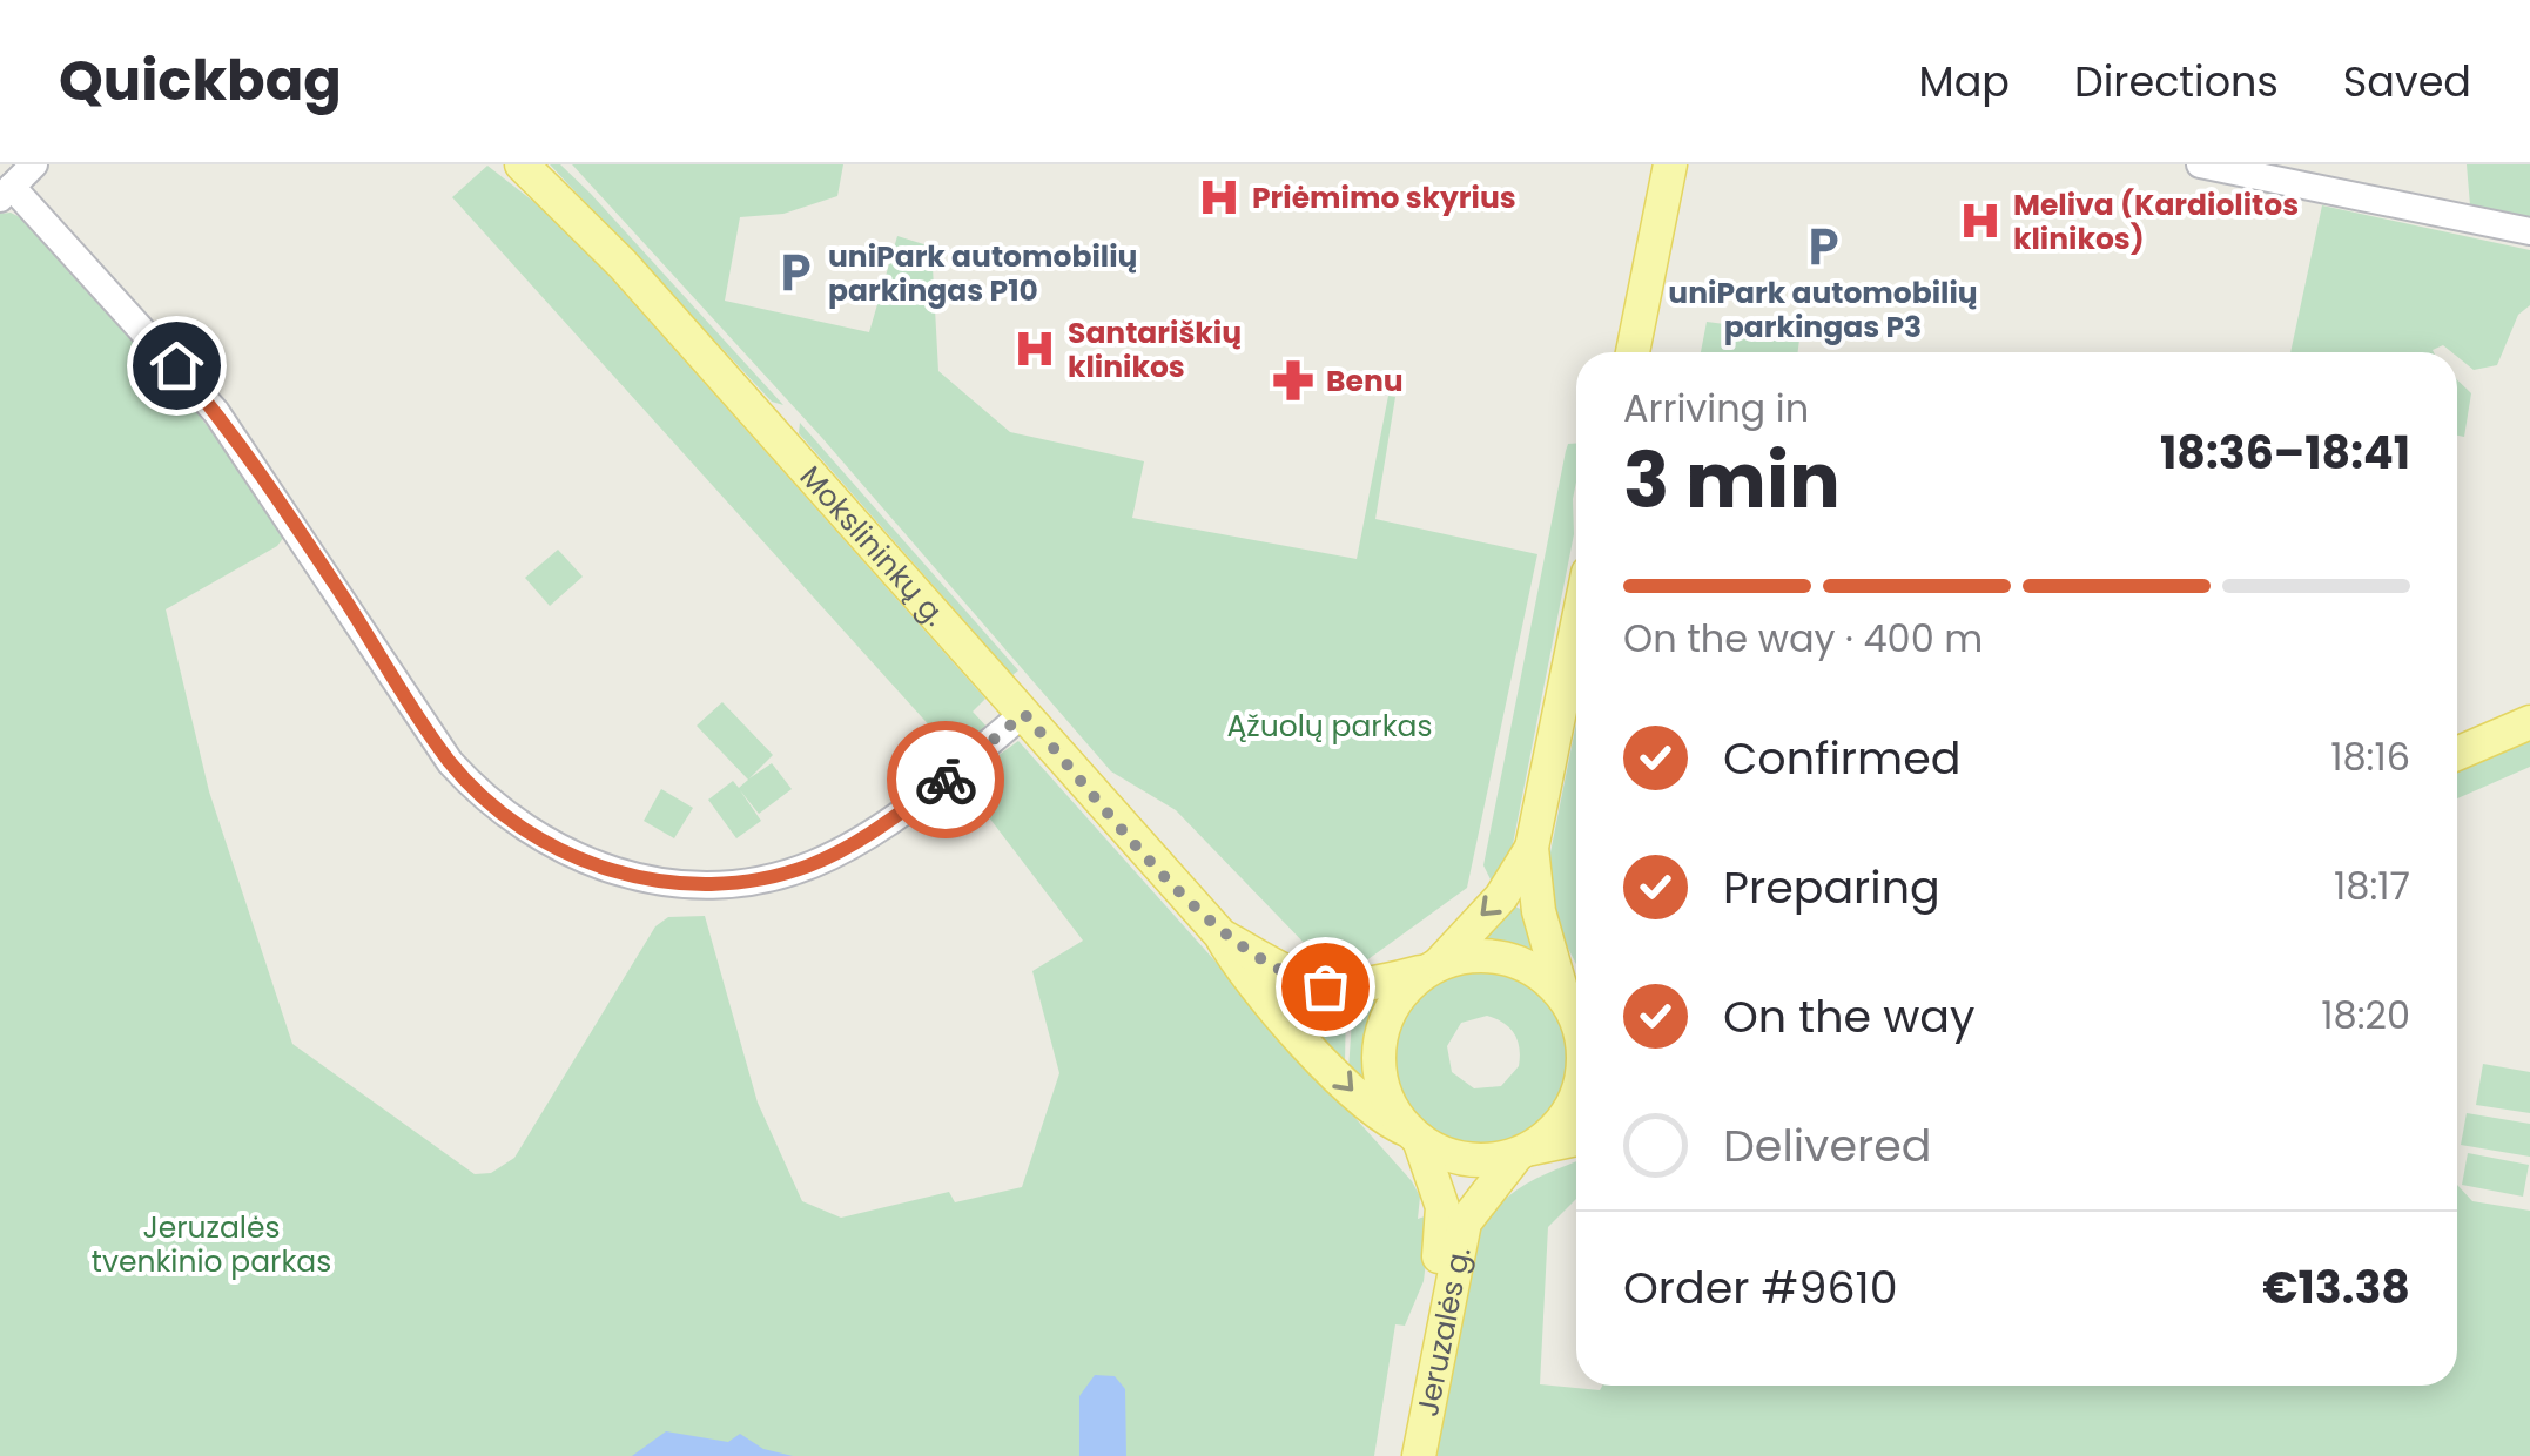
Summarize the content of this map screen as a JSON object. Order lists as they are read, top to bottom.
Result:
{
  "streets": {
    "main road": ["Mokslininkų g.", "Jeruzalės g."]
  },
  "crossings": [
    ["Mokslininkų g.", "Jeruzalės g."]
  ],
  "parks": ["Ąžuolų parkas", "Jeruzalės tvenkinio parkas"],
  "places": {
    "hospital": ["Priėmimo skyrius", "Meliva (Kardiolitos klinikos)", "Santariškių klinikos"],
    "parking": ["uniPark automobilių parkingas P3", "uniPark automobilių parkingas P10"],
    "pharmacy": ["Benu"]
  },
  "page": {
    "header": "Quickbag",
    "nav": ["Map", "Directions", "Saved"],
    "heading": ["3 min", "Arriving in", "18:36–18:41"],
    "panel": ["Order #9610", "€13.38"],
    "bar": "On the way · 400 m",
    "list": [
      ["Confirmed", "18:16"],
      ["Preparing", "18:17"],
      ["On the way", "18:20"],
      "Delivered"
    ]
  }
}
